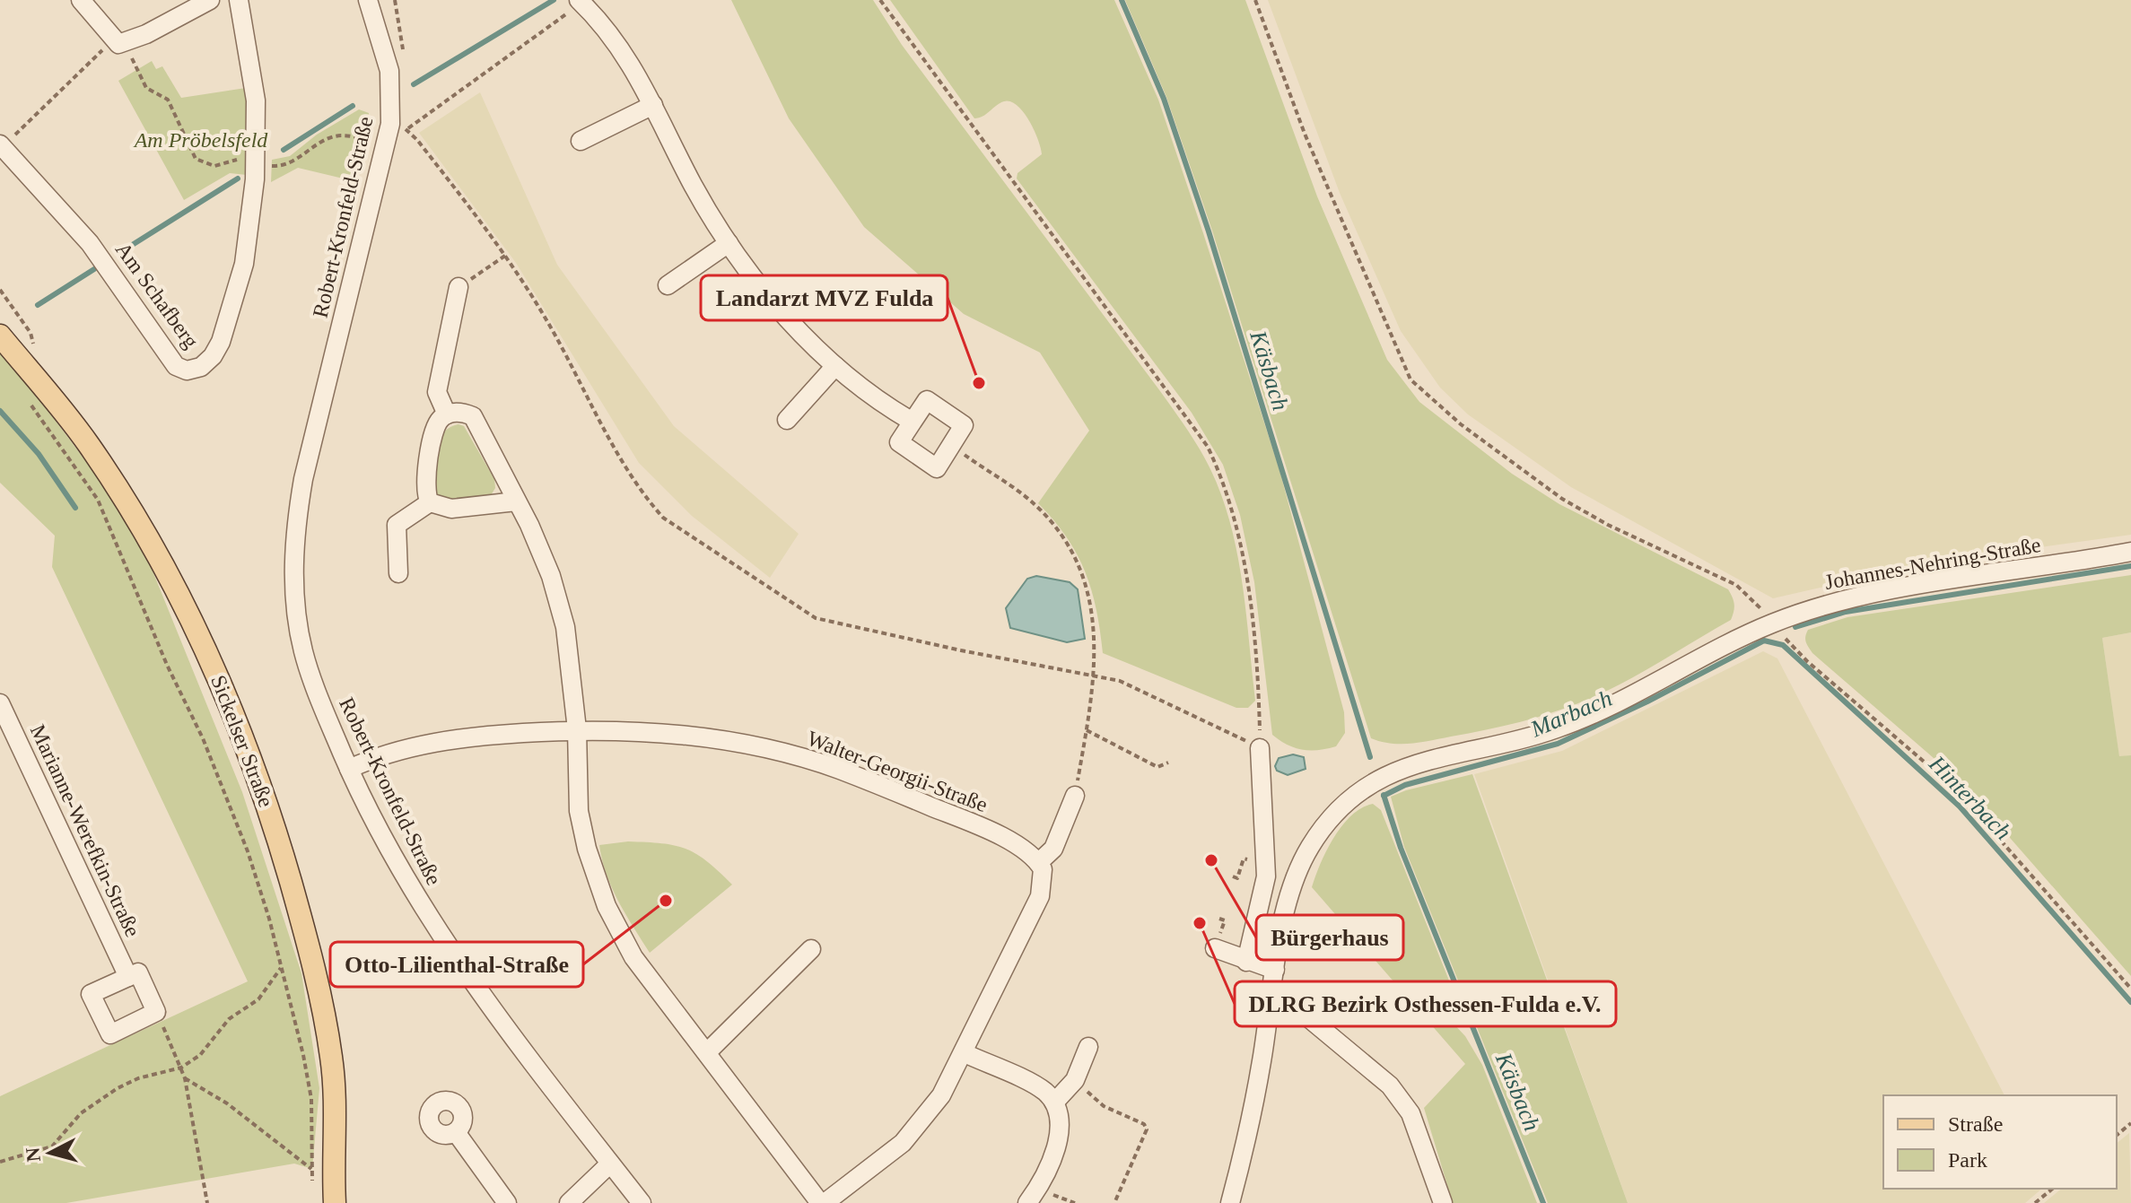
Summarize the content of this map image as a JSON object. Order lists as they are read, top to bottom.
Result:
{
  "streets": {
    "main road": ["Sickelser Straße"],
    "street": [
      "Robert-Kronfeld-Straße",
      "Am Schafberg",
      "Johannes-Nehring-Straße",
      "Walter-Georgii-Straße",
      "Marianne-Werefkin-Straße"
    ]
  },
  "crossings": [
    ["Robert-Kronfeld-Straße", "Walter-Georgii-Straße"]
  ],
  "water": ["Käsbach", "Marbach", "Hinterbach"],
  "parks": ["Am Pröbelsfeld"],
  "places": [
    "Landarzt MVZ Fulda",
    "Bürgerhaus",
    "Otto-Lilienthal-Straße",
    "DLRG Bezirk Osthessen-Fulda e.V."
  ],
  "legend": ["Straße", "Park"],
  "north": "left"
}
